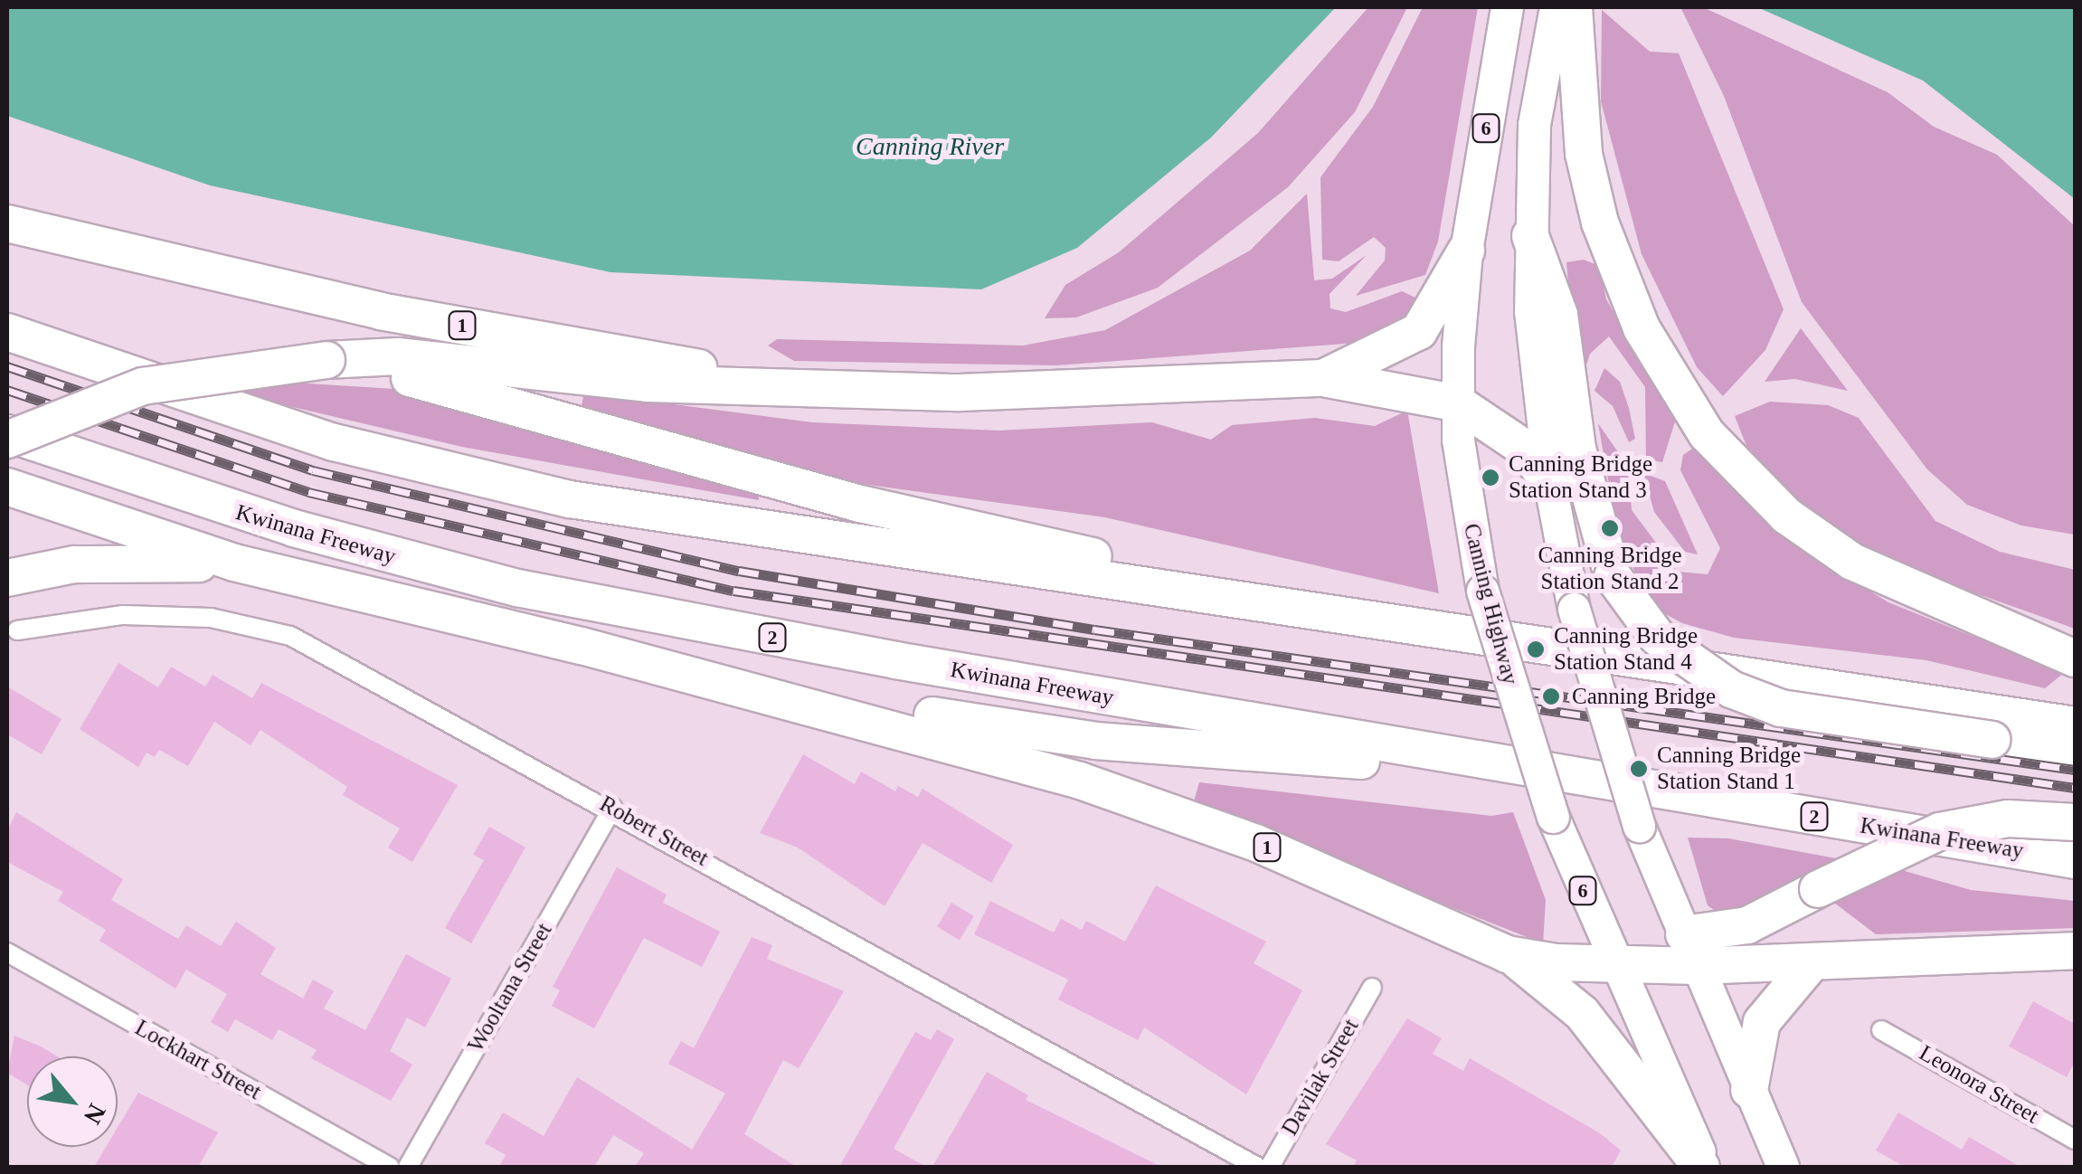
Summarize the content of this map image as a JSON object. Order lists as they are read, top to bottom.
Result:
{
  "streets": {
    "highway": [
      "6",
      "1",
      "Kwinana Freeway",
      "Canning Highway",
      "2"
    ],
    "street": [
      "Robert Street",
      "Wooltana Street",
      "Lockhart Street",
      "Davilak Street",
      "Leonora Street"
    ]
  },
  "crossings": [
    ["6", "1"],
    ["1", "Canning Highway"],
    ["Robert Street", "Wooltana Street"]
  ],
  "water": ["Canning River"],
  "places": [
    "Canning Bridge Station Stand 3",
    "Canning Bridge Station Stand 2",
    "Canning Bridge Station Stand 4",
    "Canning Bridge",
    "Canning Bridge Station Stand 1"
  ],
  "north": "bottom right"
}
